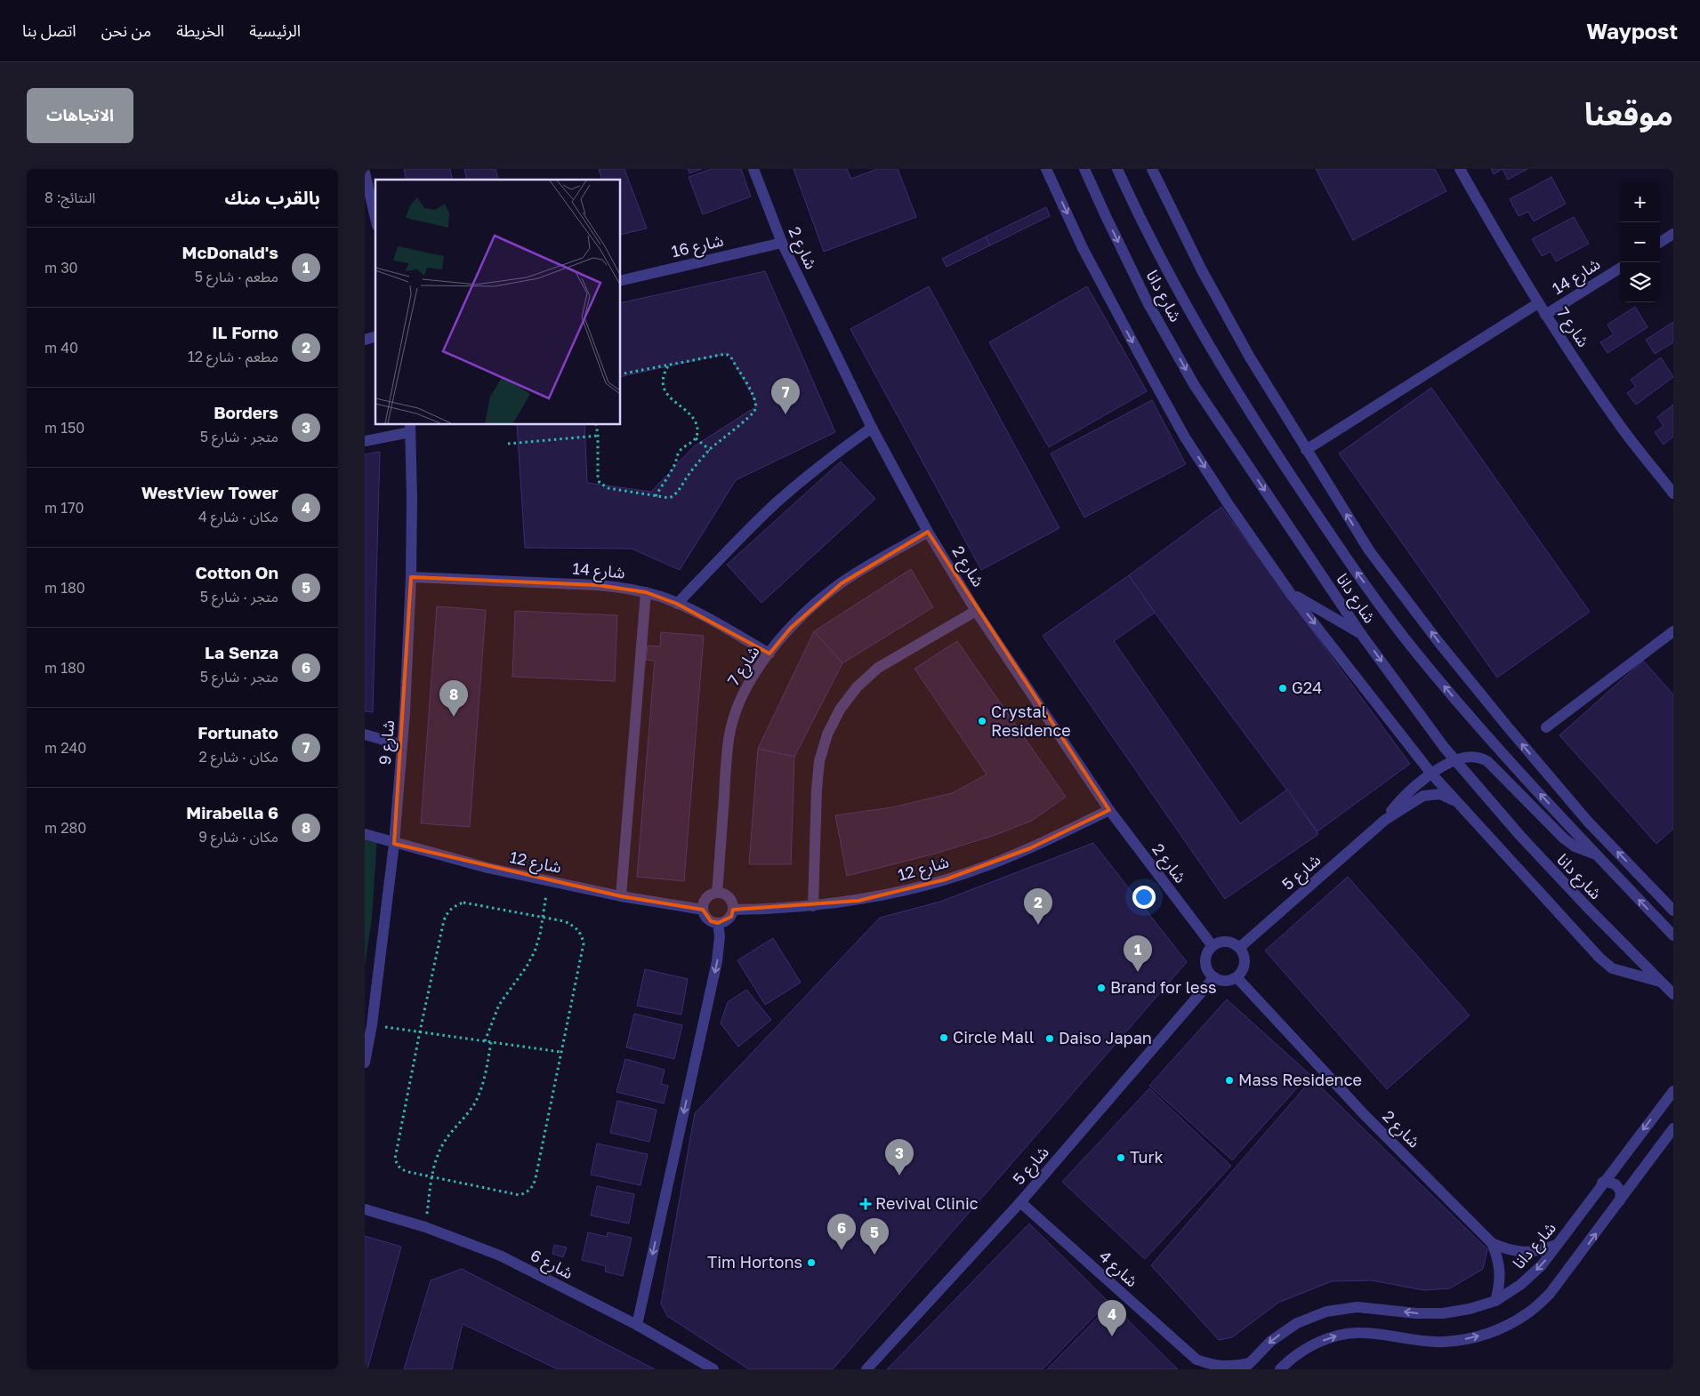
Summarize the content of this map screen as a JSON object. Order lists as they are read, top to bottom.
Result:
{
  "streets": {
    "street": [
      "شارع 16",
      "شارع 2",
      "شارع 14",
      "شارع دانا",
      "شارع 7",
      "شارع 9",
      "شارع 12",
      "شارع 5",
      "شارع 6",
      "شارع 4"
    ]
  },
  "crossings": [
    ["شارع 16", "شارع 2"],
    ["شارع 2", "شارع دانا"],
    ["شارع 2", "شارع 7"],
    ["شارع 2", "شارع 12"],
    ["شارع 2", "شارع 5"],
    ["شارع 14", "شارع 7"],
    ["شارع 14", "شارع 9"],
    ["شارع دانا", "شارع 5"],
    ["شارع دانا", "شارع 4"],
    ["شارع 7", "شارع 12"],
    ["شارع 9", "شارع 12"],
    ["شارع 5", "شارع 4"]
  ],
  "places": {
    "other": [
      "G24",
      "Crystal Residence",
      "Brand for less",
      "Circle Mall",
      "Daiso Japan",
      "Mass Residence",
      "Turk",
      "Tim Hortons"
    ],
    "health": ["Revival Clinic"]
  },
  "page": {
    "header": "Waypost",
    "nav": [
      "الرئيسية",
      "الخريطة",
      "من نحن",
      "اتصل بنا"
    ],
    "title": "موقعنا",
    "buttons": "الاتجاهات",
    "heading": ["بالقرب منك", "النتائج: 8"],
    "map_buttons": ["+", "−"],
    "list": [
      {
        "mark": "1",
        "name": "McDonald's",
        "note": "مطعم · شارع 5",
        "value": "30 m"
      },
      {
        "mark": "2",
        "name": "IL Forno",
        "note": "مطعم · شارع 12",
        "value": "40 m"
      },
      {
        "mark": "3",
        "name": "Borders",
        "note": "متجر · شارع 5",
        "value": "150 m"
      },
      {
        "mark": "4",
        "name": "WestView Tower",
        "note": "مكان · شارع 4",
        "value": "170 m"
      },
      {
        "mark": "5",
        "name": "Cotton On",
        "note": "متجر · شارع 5",
        "value": "180 m"
      },
      {
        "mark": "6",
        "name": "La Senza",
        "note": "متجر · شارع 5",
        "value": "180 m"
      },
      {
        "mark": "7",
        "name": "Fortunato",
        "note": "مكان · شارع 2",
        "value": "240 m"
      },
      {
        "mark": "8",
        "name": "Mirabella 6",
        "note": "مكان · شارع 9",
        "value": "280 m"
      }
    ],
    "pins": [
      "7",
      "8",
      "2",
      "1",
      "3",
      "6",
      "5",
      "4"
    ]
  }
}
